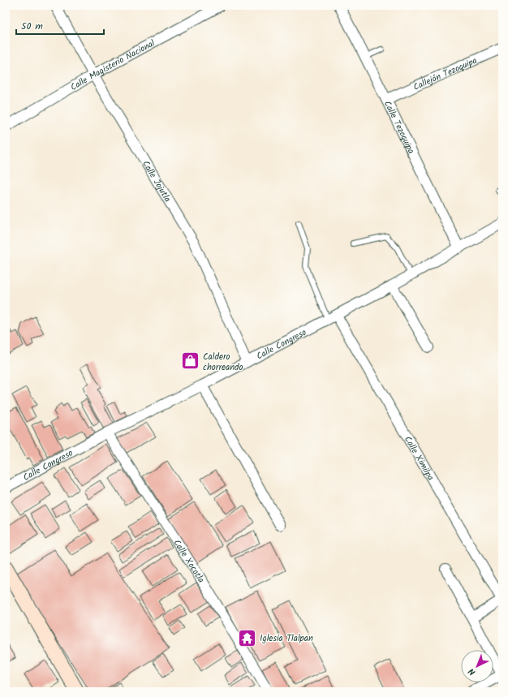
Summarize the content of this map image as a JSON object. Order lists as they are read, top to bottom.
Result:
{
  "streets": {
    "street": [
      "Calle Magisterio Nacional",
      "Callejón Tezoquipa",
      "Calle Tezoquipa",
      "Calle Jojutla",
      "Calle Congreso",
      "Calle Ximilpa",
      "Calle Xocotla"
    ]
  },
  "crossings": [
    ["Calle Magisterio Nacional", "Calle Jojutla"],
    ["Callejón Tezoquipa", "Calle Tezoquipa"],
    ["Calle Tezoquipa", "Calle Congreso"],
    ["Calle Jojutla", "Calle Congreso"],
    ["Calle Congreso", "Calle Ximilpa"],
    ["Calle Congreso", "Calle Xocotla"]
  ],
  "places": {
    "shop": ["Caldero chorreando"],
    "temple": ["Iglesia Tlalpan"]
  },
  "scale_bar": "50 m",
  "north": "bottom left"
}
